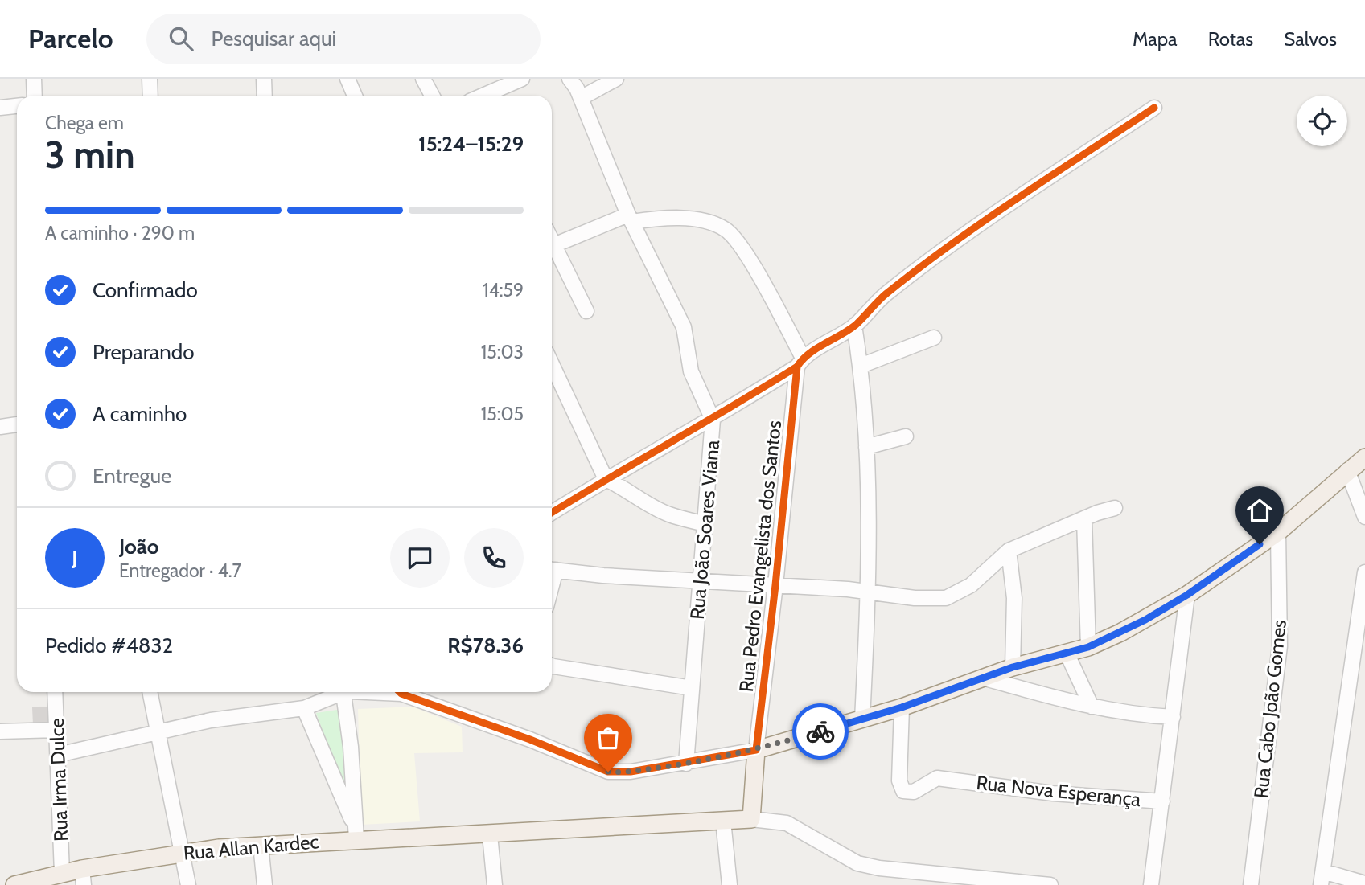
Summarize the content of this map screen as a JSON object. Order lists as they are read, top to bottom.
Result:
{
  "streets": {
    "main road": ["Rua Allan Kardec"],
    "street": [
      "Rua João Soares Viana",
      "Rua Pedro Evangelista dos Santos",
      "Rua Cabo João Gomes",
      "Rua Irma Dulce",
      "Rua Nova Esperança"
    ]
  },
  "crossings": [
    ["Rua Irma Dulce", "Rua Allan Kardec"]
  ],
  "page": {
    "header": "Parcelo",
    "search": "Pesquisar aqui",
    "nav": ["Mapa", "Rotas", "Salvos"],
    "heading": ["3 min", "Chega em", "15:24–15:29"],
    "panel": [
      "João",
      "Entregador · 4.7",
      "Pedido #4832",
      "R$78.36"
    ],
    "bar": "A caminho · 290 m",
    "list": [
      ["Confirmado", "14:59"],
      ["Preparando", "15:03"],
      ["A caminho", "15:05"],
      "Entregue"
    ],
    "round": "J"
  }
}
